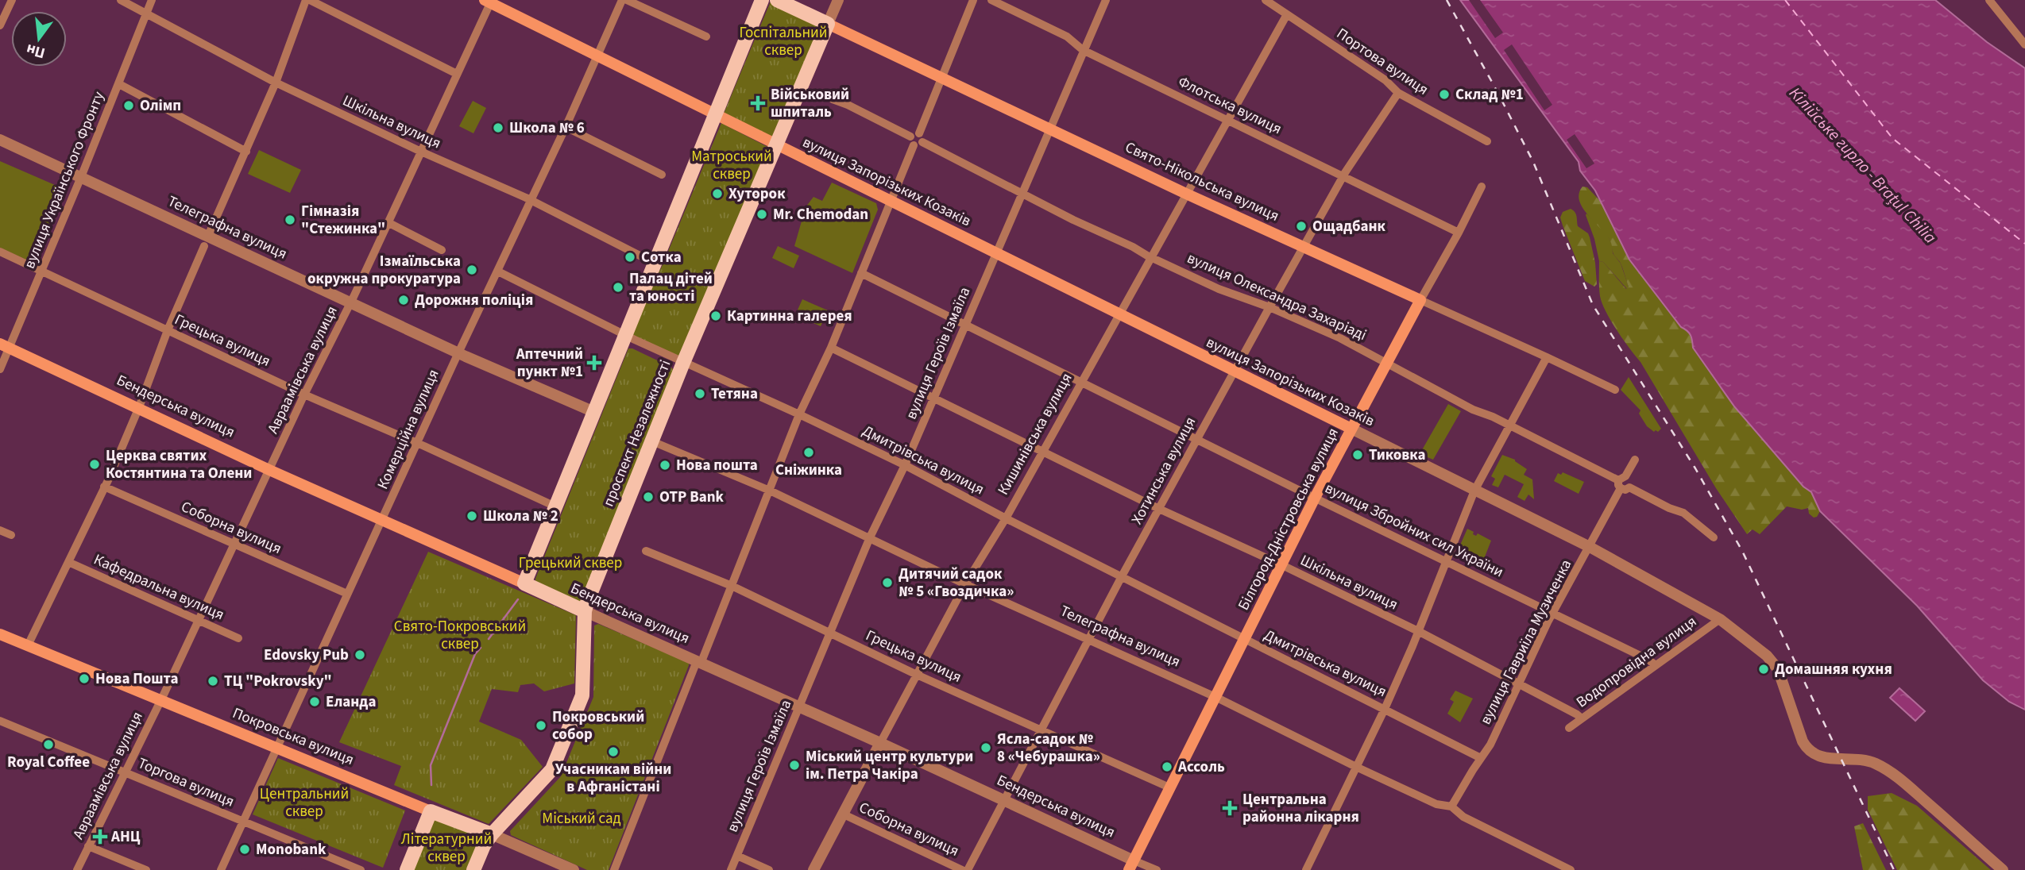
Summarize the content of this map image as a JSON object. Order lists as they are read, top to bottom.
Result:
{
  "streets": {
    "main road": [
      "вулиця Запорізьких Козаків",
      "Свято-Нікольська вулиця",
      "Бендерська вулиця",
      "проспект Незалежності",
      "Білгород-Дністровська вулиця",
      "Покровська вулиця"
    ],
    "street": [
      "Портова вулиця",
      "Флотська вулиця",
      "Шкільна вулиця",
      "вулиця Українського Фронту",
      "Телеграфна вулиця",
      "вулиця Олександра Захаріаді",
      "Грецька вулиця",
      "вулиця Героїв Ізмаїла",
      "Авраамівська вулиця",
      "Комерційна вулиця",
      "Кишинівська вулиця",
      "Дмитрівська вулиця",
      "Хотинська вулиця",
      "Соборна вулиця",
      "вулиця Збройних сил України",
      "Кафедральна вулиця",
      "вулиця Гавриїла Музиченка",
      "Водопровідна вулиця",
      "Торгова вулиця"
    ]
  },
  "crossings": [
    ["Портова вулиця", "Кишинівська вулиця"],
    ["Портова вулиця", "Хотинська вулиця"],
    ["Флотська вулиця", "вулиця Героїв Ізмаїла"],
    ["Флотська вулиця", "Кишинівська вулиця"],
    ["Флотська вулиця", "Хотинська вулиця"],
    ["Флотська вулиця", "Білгород-Дністровська вулиця"],
    ["Шкільна вулиця", "вулиця Українського Фронту"],
    ["Шкільна вулиця", "вулиця Героїв Ізмаїла"],
    ["Шкільна вулиця", "Авраамівська вулиця"],
    ["Шкільна вулиця", "Комерційна вулиця"],
    ["Шкільна вулиця", "Кишинівська вулиця"],
    ["Шкільна вулиця", "Хотинська вулиця"],
    ["Шкільна вулиця", "Білгород-Дністровська вулиця"],
    ["Шкільна вулиця", "вулиця Гавриїла Музиченка"],
    ["Шкільна вулиця", "Водопровідна вулиця"],
    ["вулиця Українського Фронту", "Телеграфна вулиця"],
    ["вулиця Українського Фронту", "Грецька вулиця"],
    ["вулиця Українського Фронту", "Бендерська вулиця"],
    ["вулиця Запорізьких Козаків", "вулиця Героїв Ізмаїла"],
    ["вулиця Запорізьких Козаків", "Авраамівська вулиця"],
    ["вулиця Запорізьких Козаків", "Комерційна вулиця"],
    ["вулиця Запорізьких Козаків", "проспект Незалежності"],
    ["вулиця Запорізьких Козаків", "Кишинівська вулиця"],
    ["вулиця Запорізьких Козаків", "Хотинська вулиця"],
    ["вулиця Запорізьких Козаків", "Білгород-Дністровська вулиця"],
    ["вулиця Запорізьких Козаків", "вулиця Гавриїла Музиченка"],
    ["вулиця Запорізьких Козаків", "Водопровідна вулиця"],
    ["Свято-Нікольська вулиця", "вулиця Героїв Ізмаїла"],
    ["Свято-Нікольська вулиця", "проспект Незалежності"],
    ["Свято-Нікольська вулиця", "Кишинівська вулиця"],
    ["Свято-Нікольська вулиця", "Хотинська вулиця"],
    ["Свято-Нікольська вулиця", "Білгород-Дністровська вулиця"],
    ["Телеграфна вулиця", "вулиця Героїв Ізмаїла"],
    ["Телеграфна вулиця", "Авраамівська вулиця"],
    ["Телеграфна вулиця", "Комерційна вулиця"],
    ["Телеграфна вулиця", "проспект Незалежності"],
    ["Телеграфна вулиця", "Кишинівська вулиця"],
    ["Телеграфна вулиця", "Хотинська вулиця"],
    ["Телеграфна вулиця", "Білгород-Дністровська вулиця"],
    ["Телеграфна вулиця", "вулиця Гавриїла Музиченка"],
    ["вулиця Олександра Захаріаді", "вулиця Героїв Ізмаїла"],
    ["вулиця Олександра Захаріаді", "Кишинівська вулиця"],
    ["вулиця Олександра Захаріаді", "Хотинська вулиця"],
    ["вулиця Олександра Захаріаді", "Білгород-Дністровська вулиця"],
    ["вулиця Олександра Захаріаді", "вулиця Гавриїла Музиченка"],
    ["Грецька вулиця", "вулиця Героїв Ізмаїла"],
    ["Грецька вулиця", "Авраамівська вулиця"],
    ["Грецька вулиця", "Комерційна вулиця"],
    ["Грецька вулиця", "Кишинівська вулиця"],
    ["Грецька вулиця", "Хотинська вулиця"],
    ["Грецька вулиця", "Білгород-Дністровська вулиця"],
    ["вулиця Героїв Ізмаїла", "Бендерська вулиця"],
    ["вулиця Героїв Ізмаїла", "Дмитрівська вулиця"],
    ["вулиця Героїв Ізмаїла", "вулиця Збройних сил України"],
    ["Авраамівська вулиця", "Бендерська вулиця"],
    ["Авраамівська вулиця", "Соборна вулиця"],
    ["Авраамівська вулиця", "Кафедральна вулиця"],
    ["Авраамівська вулиця", "Покровська вулиця"],
    ["Авраамівська вулиця", "Торгова вулиця"],
    ["Бендерська вулиця", "Комерційна вулиця"],
    ["Бендерська вулиця", "проспект Незалежності"],
    ["Бендерська вулиця", "Кишинівська вулиця"],
    ["Бендерська вулиця", "Хотинська вулиця"],
    ["Бендерська вулиця", "Білгород-Дністровська вулиця"],
    ["Комерційна вулиця", "Дмитрівська вулиця"],
    ["Комерційна вулиця", "Соборна вулиця"],
    ["Комерційна вулиця", "Покровська вулиця"],
    ["Комерційна вулиця", "Торгова вулиця"],
    ["проспект Незалежності", "Дмитрівська вулиця"],
    ["проспект Незалежності", "Покровська вулиця"],
    ["Кишинівська вулиця", "Дмитрівська вулиця"],
    ["Кишинівська вулиця", "Соборна вулиця"],
    ["Кишинівська вулиця", "вулиця Збройних сил України"],
    ["Дмитрівська вулиця", "Хотинська вулиця"],
    ["Дмитрівська вулиця", "Білгород-Дністровська вулиця"],
    ["Дмитрівська вулиця", "вулиця Гавриїла Музиченка"],
    ["Хотинська вулиця", "вулиця Збройних сил України"],
    ["Білгород-Дністровська вулиця", "вулиця Збройних сил України"],
    ["вулиця Збройних сил України", "вулиця Гавриїла Музиченка"],
    ["вулиця Збройних сил України", "Водопровідна вулиця"]
  ],
  "water": ["Кілійське гирло - Brațul Chilia"],
  "parks": [
    "Госпітальний сквер",
    "Матроський сквер",
    "Грецький сквер",
    "Свято-Покровський сквер",
    "Центральний сквер",
    "Міський сад",
    "Літературний сквер"
  ],
  "places": {
    "other": [
      "Склад №1",
      "Олімп",
      "Школа № 6",
      "Хуторок",
      "Mr. Chemodan",
      "Гімназія \"Стежинка\"",
      "Ощадбанк",
      "Сотка",
      "Ізмаїльська окружна прокуратура",
      "Палац дітей та юності",
      "Дорожня поліція",
      "Картинна галерея",
      "Тетяна",
      "Сніжинка",
      "Тиковка",
      "Церква святих Костянтина та Олени",
      "Нова пошта",
      "OTP Bank",
      "Школа № 2",
      "Дитячий садок № 5 «Гвоздичка»",
      "Edovsky Pub",
      "Домашняя кухня",
      "Нова Пошта",
      "ТЦ \"Pokrovsky\"",
      "Еланда",
      "Покровський собор",
      "Royal Coffee",
      "Ясла-садок № 8 «Чебурашка»",
      "Учасникам війни в Афганістані",
      "Міський центр культури ім. Петра Чакіра",
      "Ассоль",
      "Monobank"
    ],
    "health": [
      "Військовий шпиталь",
      "Аптечний пункт №1",
      "Центральна районна лікарня",
      "АНЦ"
    ]
  },
  "north": "bottom"
}
